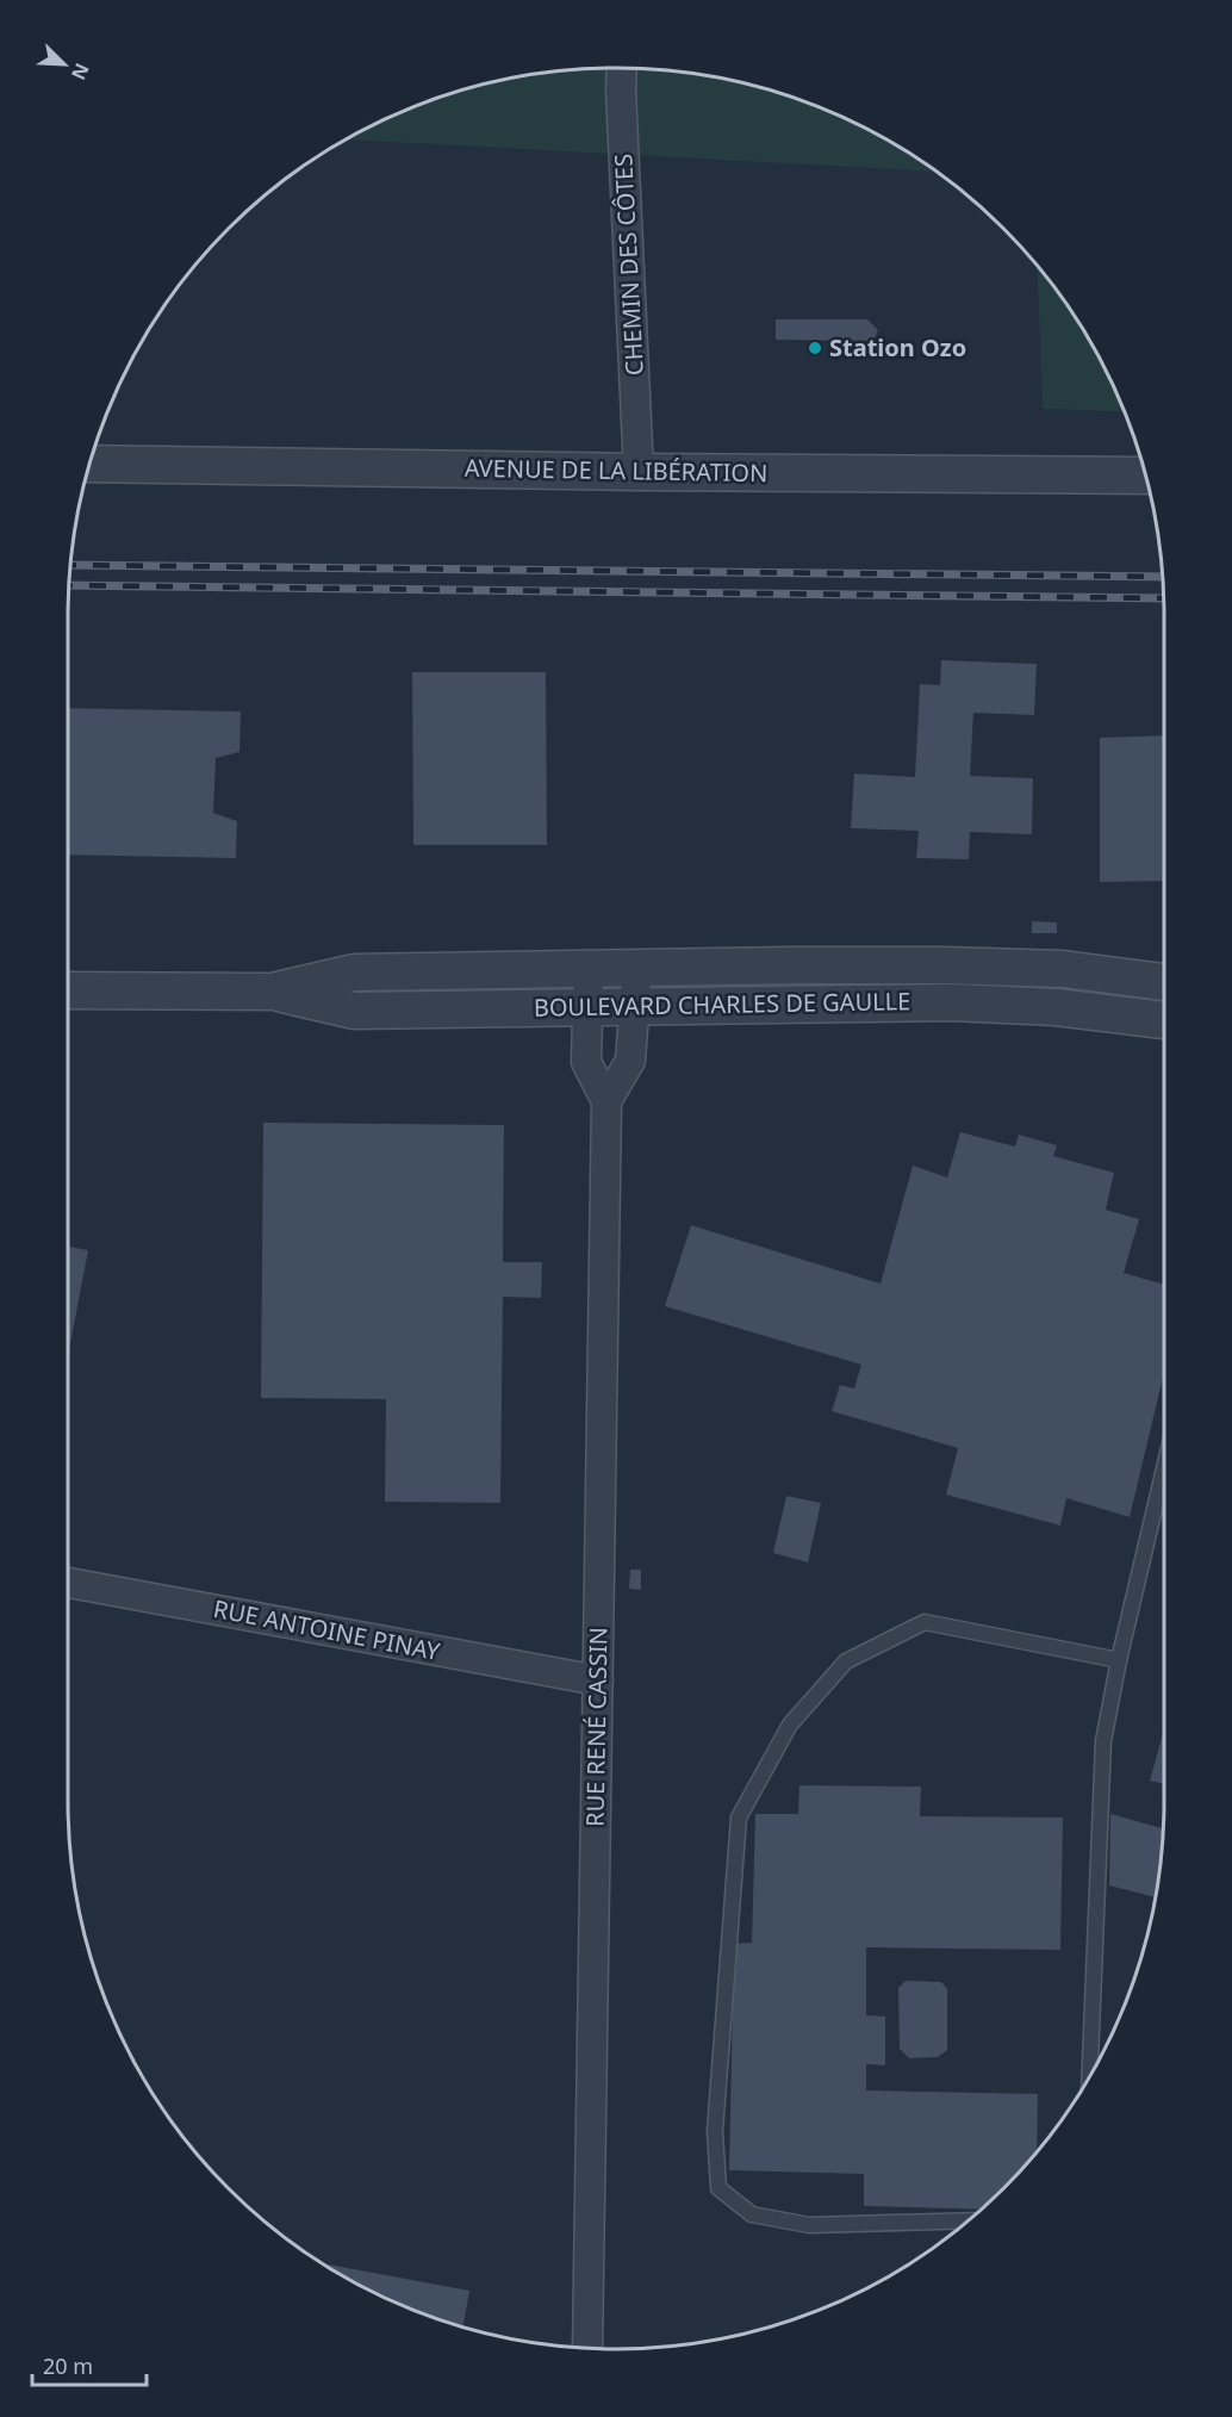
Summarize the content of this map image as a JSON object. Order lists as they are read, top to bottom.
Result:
{
  "streets": {
    "street": [
      "CHEMIN DES CÔTES",
      "AVENUE DE LA LIBÉRATION",
      "BOULEVARD CHARLES DE GAULLE",
      "RUE ANTOINE PINAY",
      "RUE RENÉ CASSIN"
    ]
  },
  "crossings": [
    ["CHEMIN DES CÔTES", "AVENUE DE LA LIBÉRATION"],
    ["BOULEVARD CHARLES DE GAULLE", "RUE RENÉ CASSIN"],
    ["RUE ANTOINE PINAY", "RUE RENÉ CASSIN"]
  ],
  "places": ["Station Ozo"],
  "scale_bar": "20 m",
  "north": "bottom right"
}
